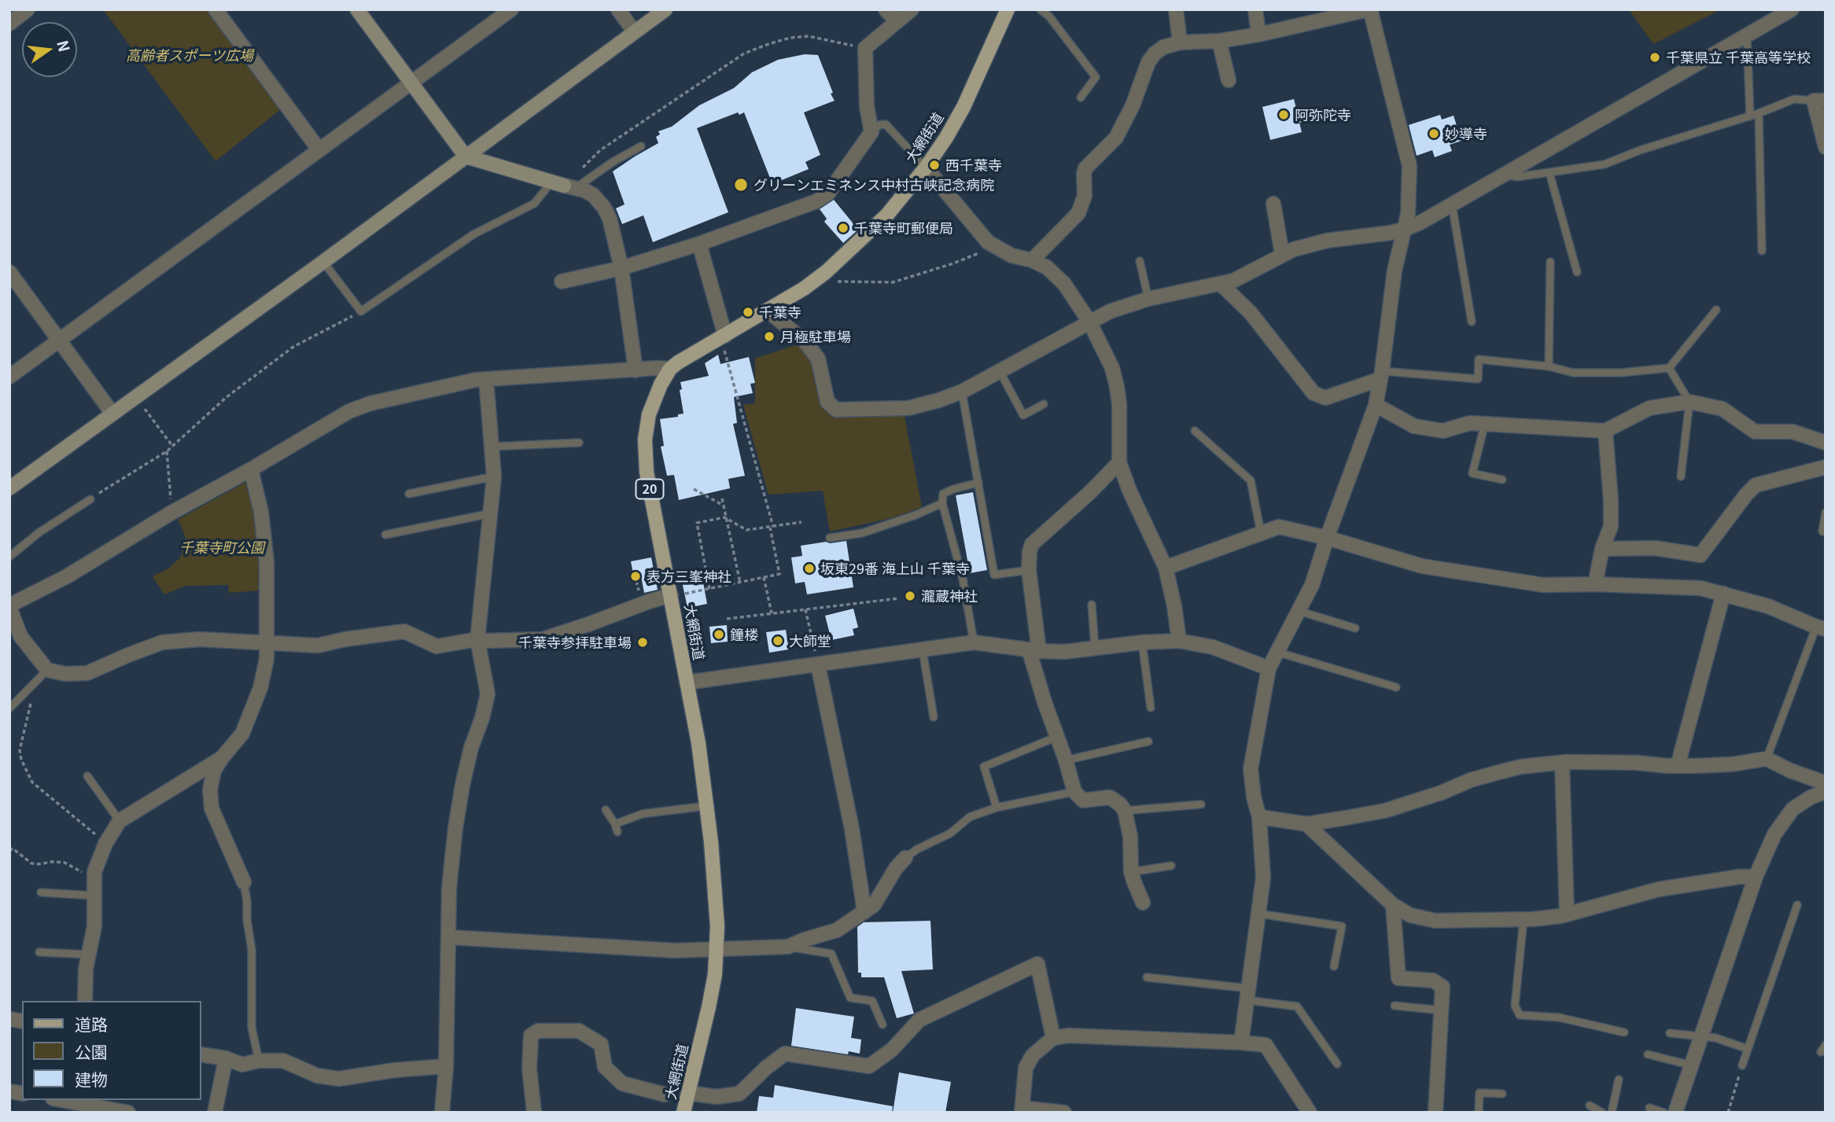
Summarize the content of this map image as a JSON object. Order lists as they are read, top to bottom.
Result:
{
  "streets": {
    "main road": ["大網街道", "20"]
  },
  "parks": ["高齢者スポーツ広場", "千葉寺町公園"],
  "places": [
    "千葉県立 千葉高等学校",
    "阿弥陀寺",
    "妙導寺",
    "西千葉寺",
    "グリーンエミネンス中村古峡記念病院",
    "千葉寺町郵便局",
    "千葉寺",
    "月極駐車場",
    "坂東29番 海上山 千葉寺",
    "表方三峯神社",
    "瀧蔵神社",
    "鐘楼",
    "大師堂",
    "千葉寺参拝駐車場"
  ],
  "legend": ["道路", "公園", "建物"],
  "north": "right"
}
